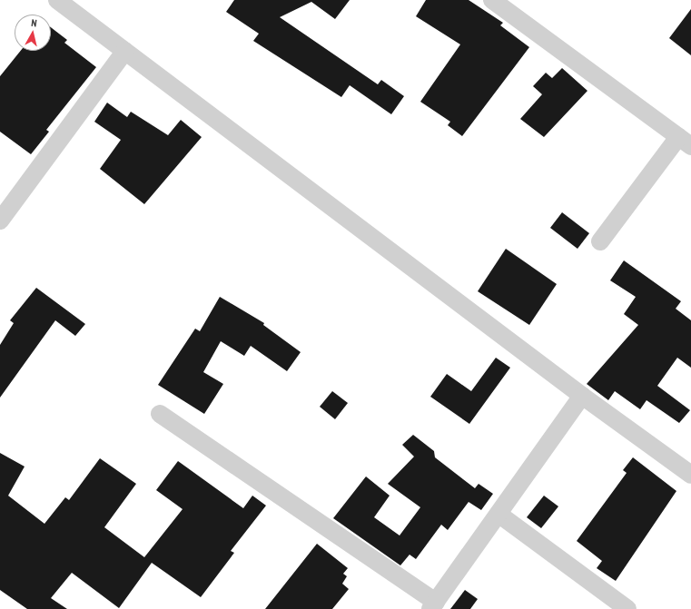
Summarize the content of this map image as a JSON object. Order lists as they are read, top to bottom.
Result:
{
  "north": "top"
}
